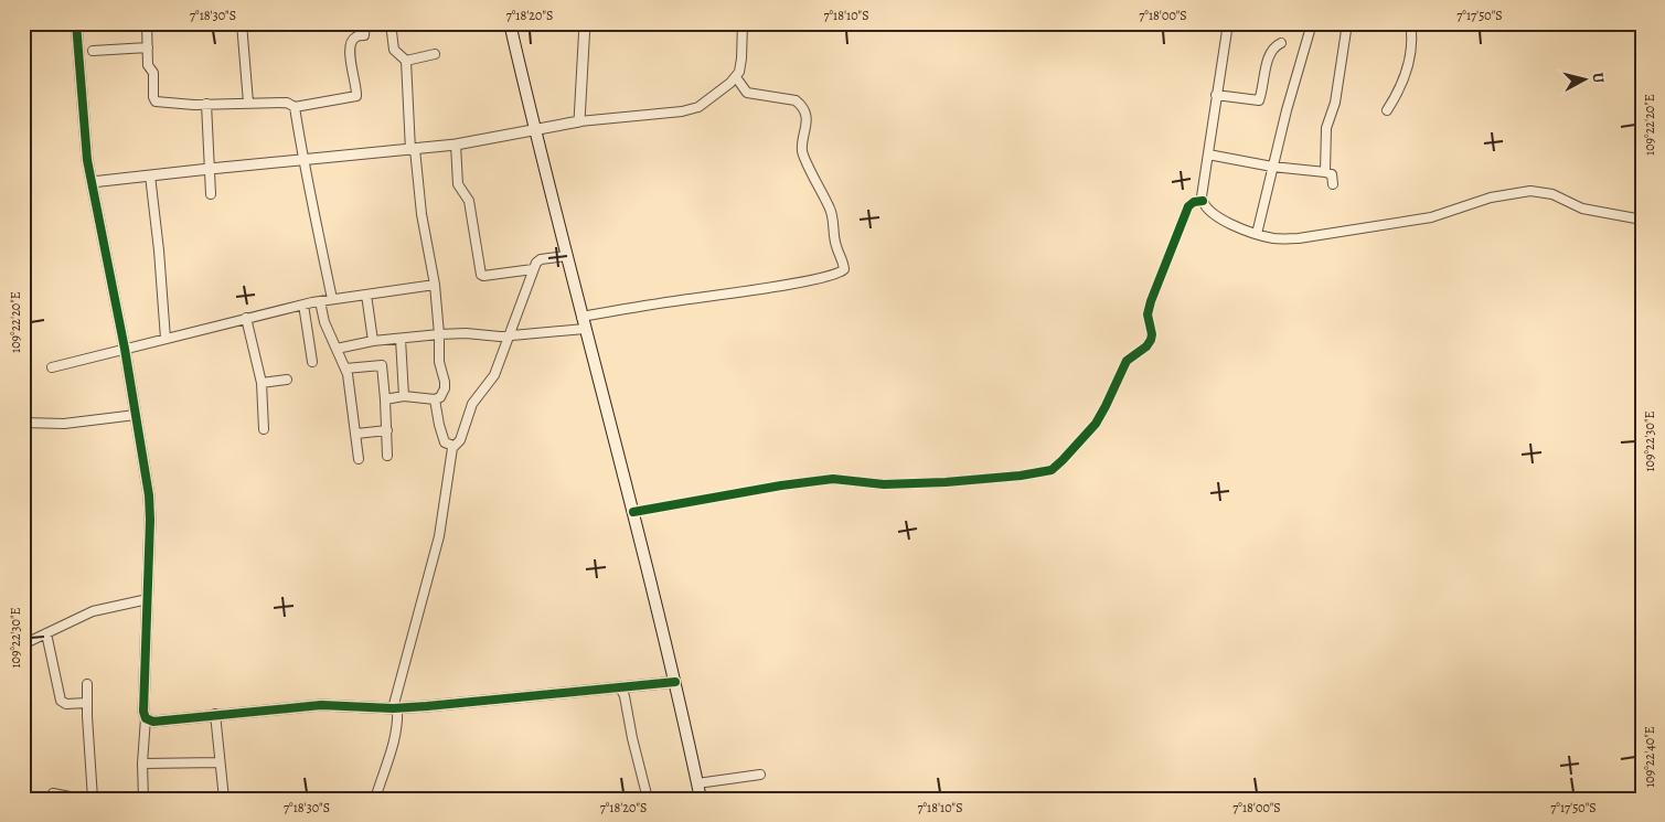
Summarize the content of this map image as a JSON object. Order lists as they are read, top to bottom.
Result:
{
  "north": "right",
  "coordinates": [
    "7°18'30\"S",
    "7°18'20\"S",
    "7°18'10\"S",
    "7°18'00\"S",
    "7°17'50\"S",
    "109°22'20\"E",
    "109°22'30\"E",
    "109°22'40\"E"
  ]
}
